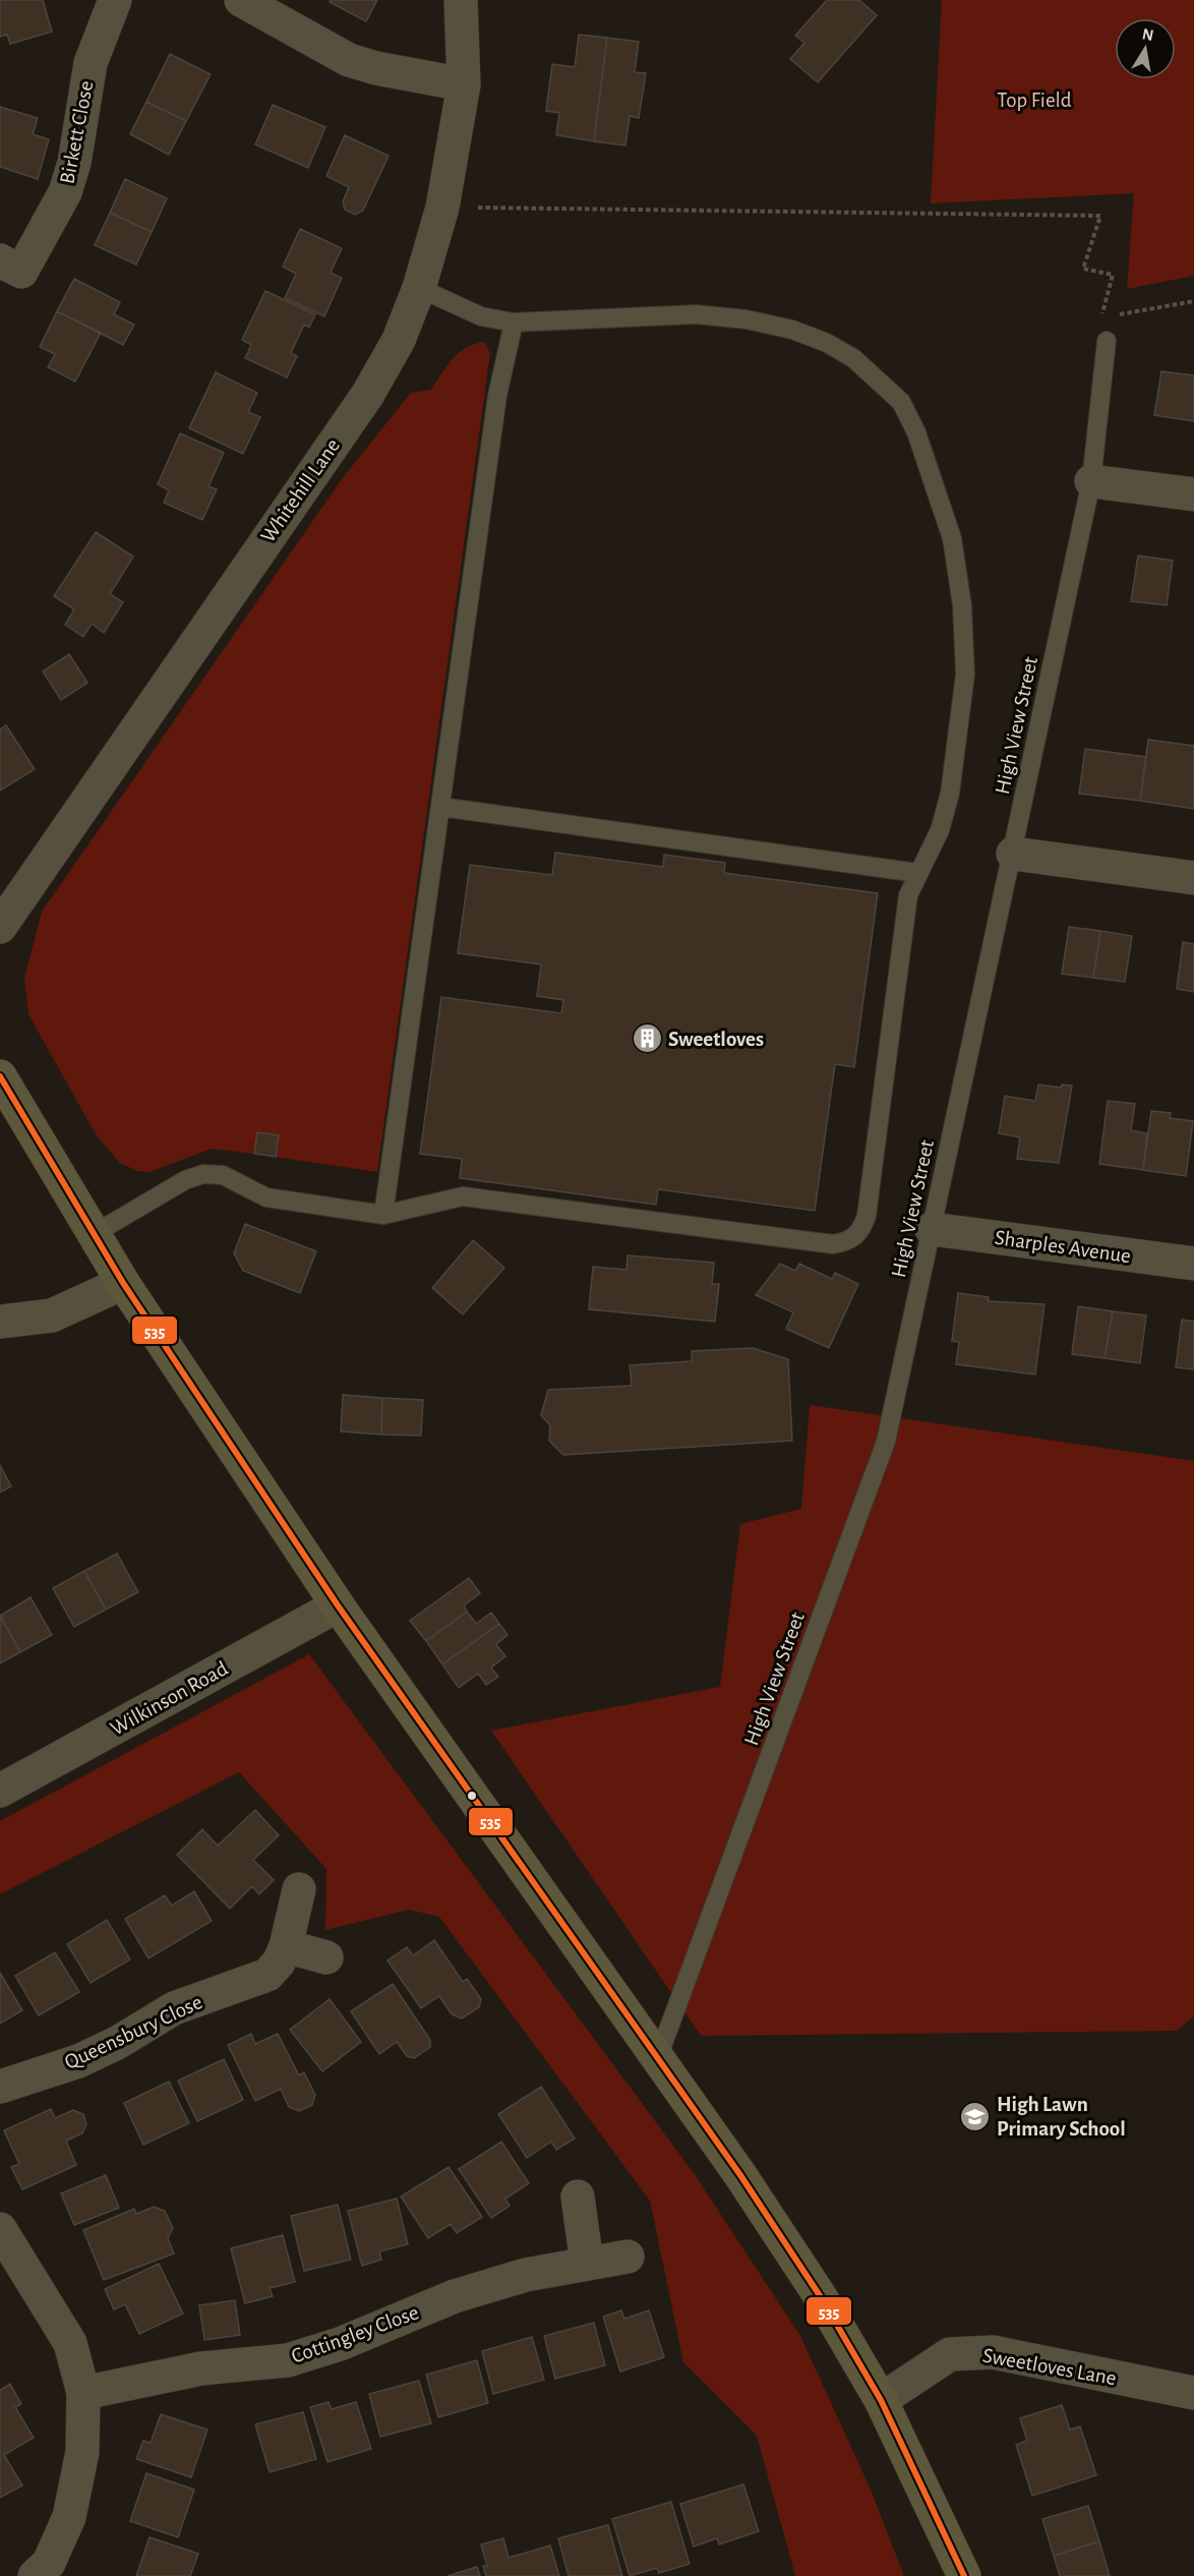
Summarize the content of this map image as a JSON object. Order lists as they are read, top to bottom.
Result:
{
  "streets": {
    "street": [
      "Birkett Close",
      "Whitehill Lane",
      "Sharples Avenue",
      "Wilkinson Road",
      "Queensbury Close",
      "Cottingley Close",
      "Sweetloves Lane"
    ],
    "lane": ["High View Street"]
  },
  "crossings": [
    ["High View Street", "Sharples Avenue"]
  ],
  "parks": ["Top Field"],
  "places": {
    "building": ["Sweetloves"],
    "school or university": ["High Lawn Primary School"]
  },
  "lines": ["transit line 535"],
  "north": "top"
}
